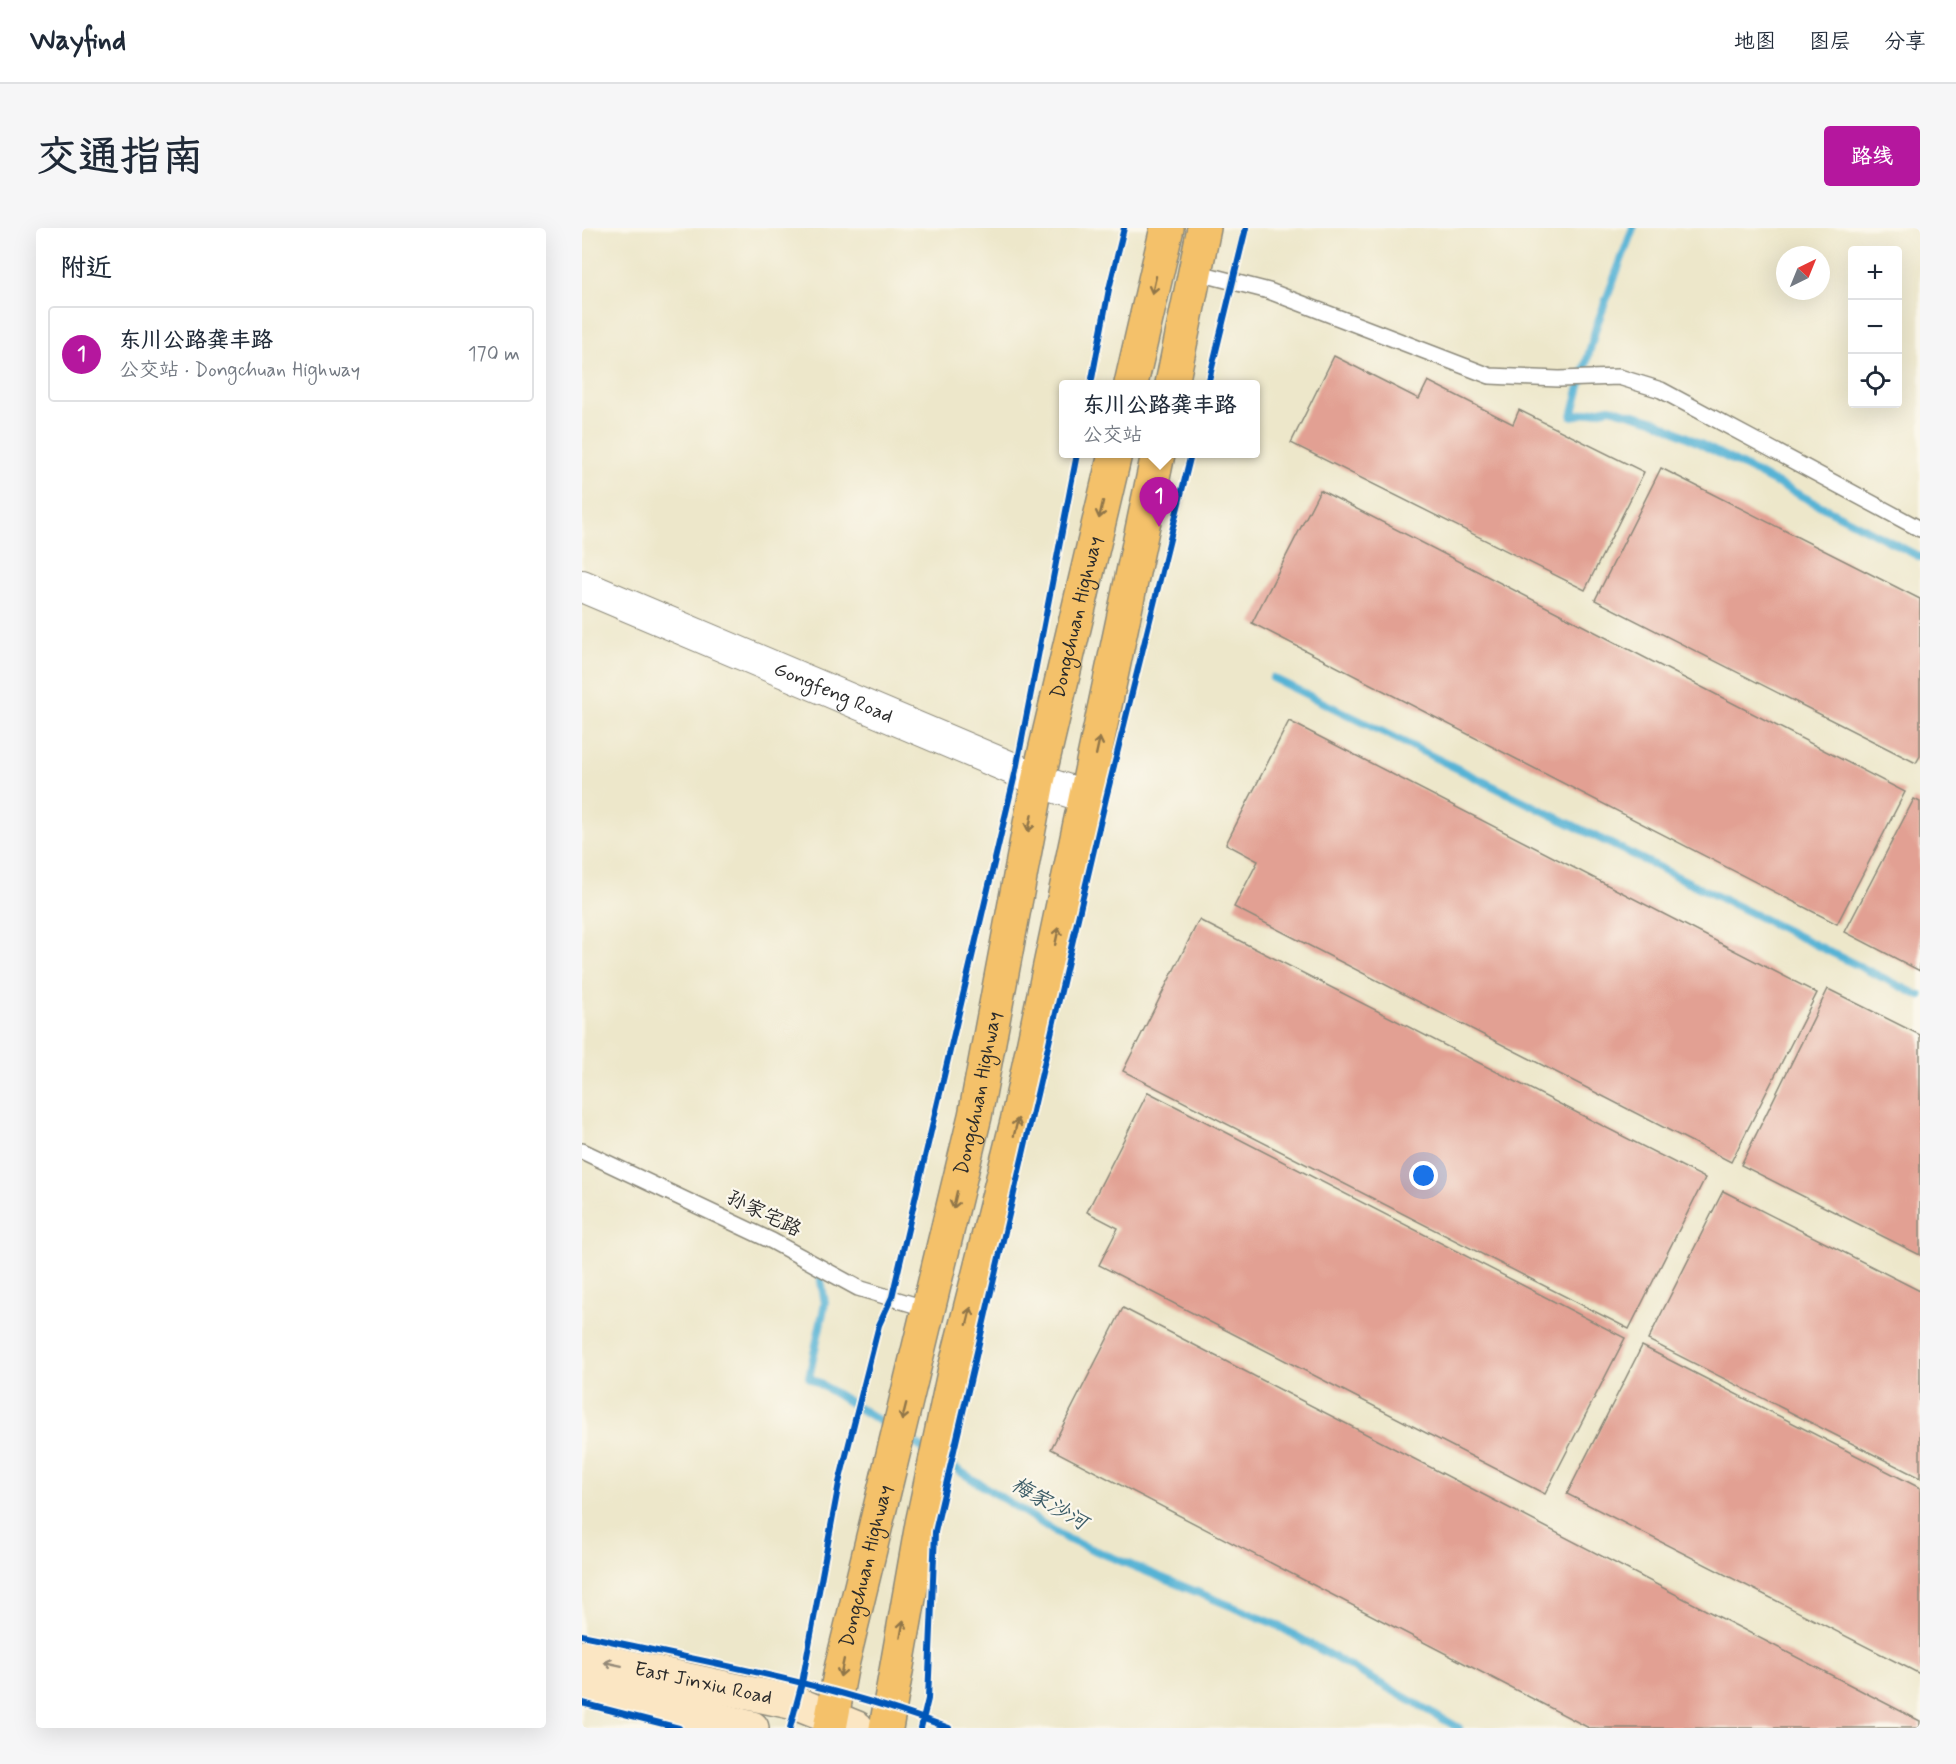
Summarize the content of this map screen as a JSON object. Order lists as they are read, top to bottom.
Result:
{
  "streets": {
    "main road": ["Dongchuan Highway", "East Jinxiu Road"],
    "street": ["Gongfeng Road"],
    "lane": ["孙家宅路"]
  },
  "crossings": [
    ["Dongchuan Highway", "Gongfeng Road"],
    ["Dongchuan Highway", "孙家宅路"],
    ["Dongchuan Highway", "East Jinxiu Road"]
  ],
  "water": ["梅家沙河"],
  "north": "top right",
  "page": {
    "header": "Wayfind",
    "nav": ["地图", "图层", "分享"],
    "buttons": "路线",
    "title": "交通指南",
    "heading": "附近",
    "map_buttons": ["+", "−"],
    "list": [
      {
        "mark": "1",
        "name": "东川公路龚丰路",
        "note": "公交站 · Dongchuan Highway",
        "value": "170 m"
      }
    ],
    "popup": ["东川公路龚丰路", "公交站"],
    "pins": "1"
  }
}
